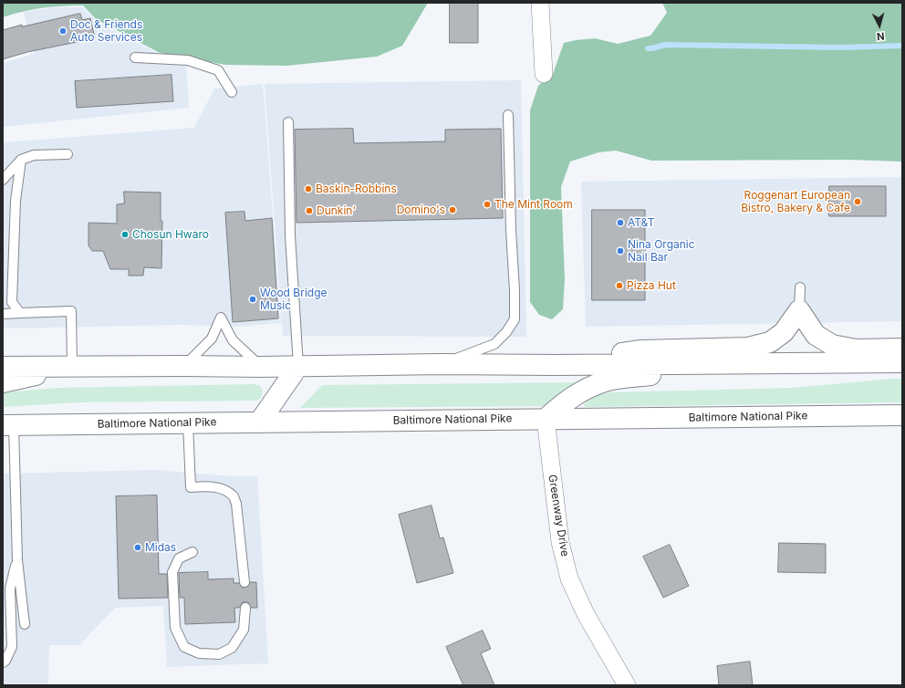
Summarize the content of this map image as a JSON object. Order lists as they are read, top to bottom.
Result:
{
  "streets": {
    "main road": ["Baltimore National Pike"],
    "street": ["Greenway Drive"]
  },
  "crossings": [
    ["Baltimore National Pike", "Greenway Drive"]
  ],
  "places": [
    "Doc & Friends Auto Services",
    "Baskin-Robbins",
    "Roggenart European Bistro, Bakery & Cafe",
    "The Mint Room",
    "Domino's",
    "Dunkin'",
    "AT&T",
    "Chosun Hwaro",
    "Nina Organic Nail Bar",
    "Pizza Hut",
    "Wood Bridge Music",
    "Midas"
  ],
  "north": "bottom"
}
